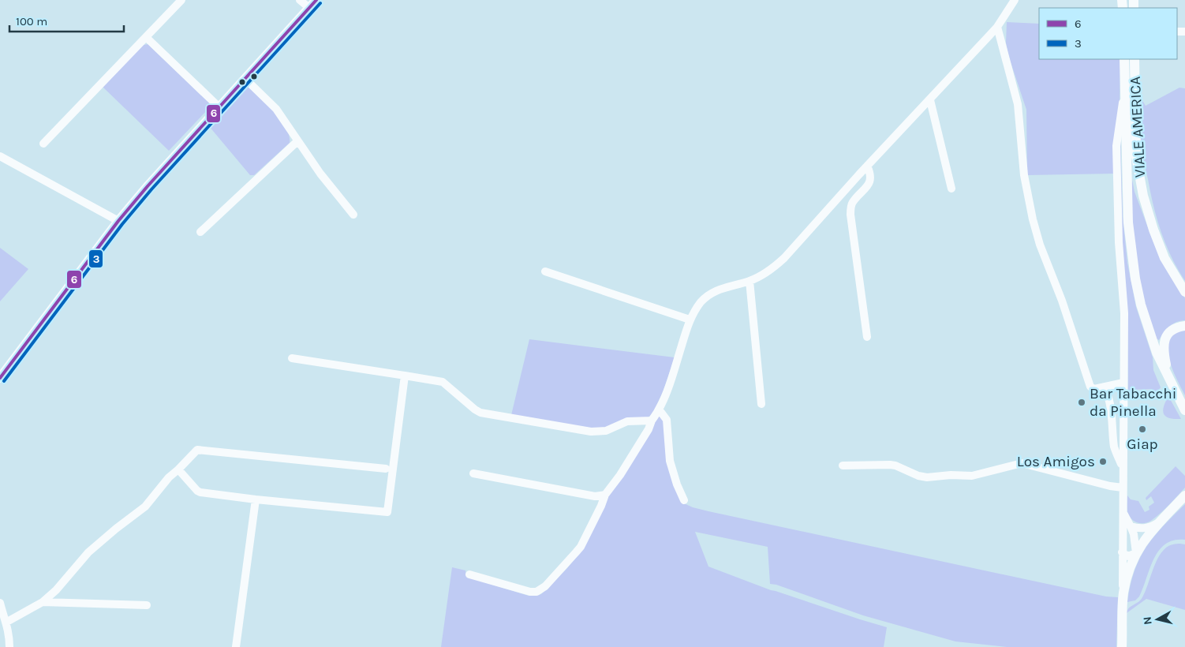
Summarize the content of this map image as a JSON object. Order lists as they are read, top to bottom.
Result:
{
  "streets": {
    "main road": ["VIALE AMERICA"]
  },
  "places": ["Bar Tabacchi da Pinella", "Giap", "Los Amigos"],
  "lines": ["transit line 6", "transit line 3"],
  "legend": ["6", "3"],
  "scale_bar": "100 m",
  "north": "left"
}
